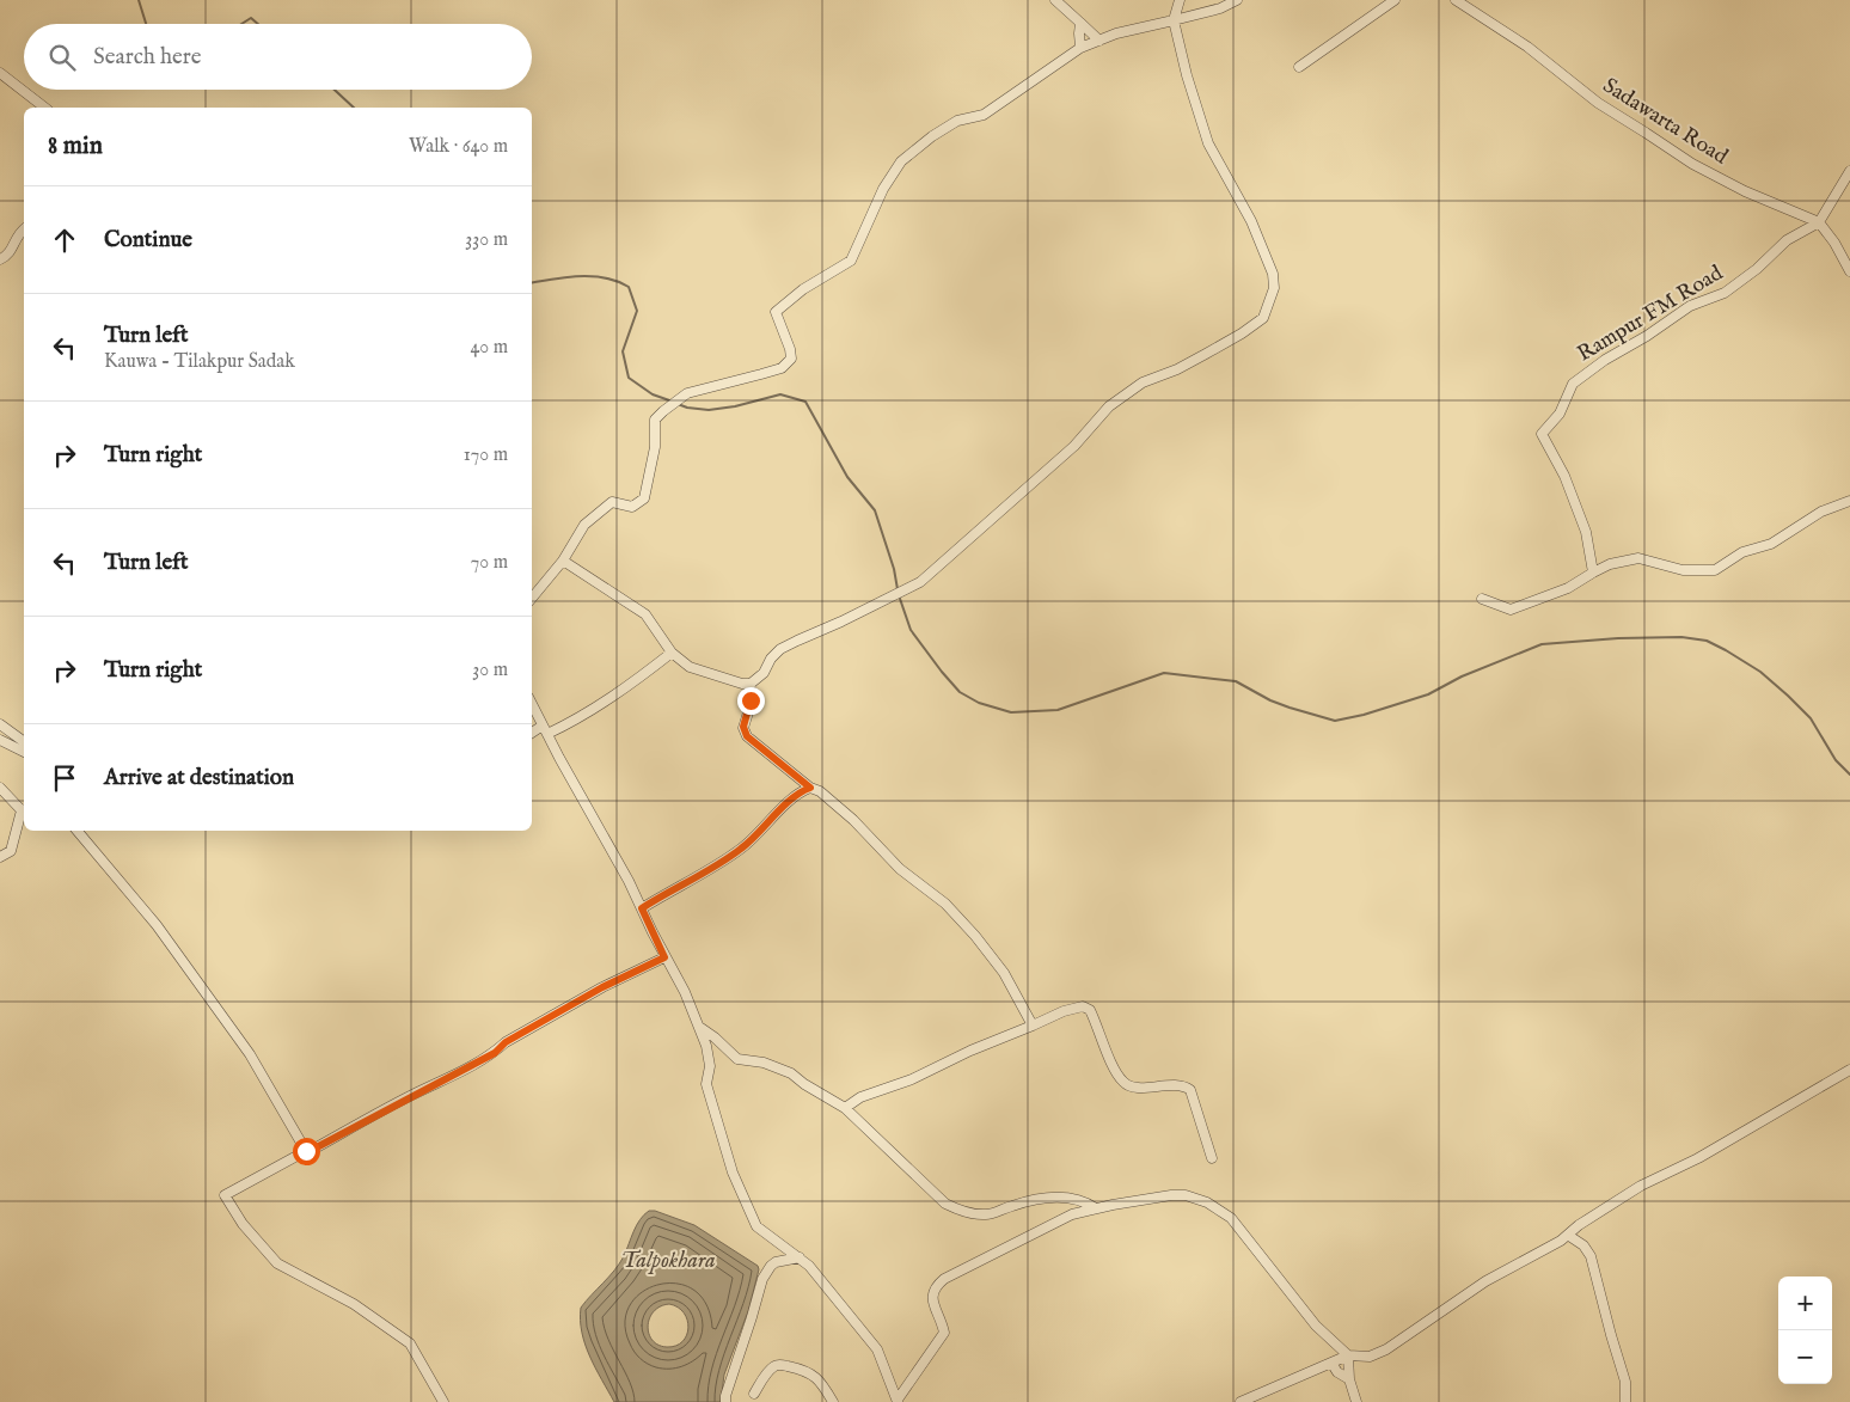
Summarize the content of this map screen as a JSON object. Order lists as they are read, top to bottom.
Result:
{
  "streets": {
    "street": ["Sadawarta Road", "Rampur FM Road"]
  },
  "crossings": [
    ["Sadawarta Road", "Rampur FM Road"]
  ],
  "water": ["Talpokhara"],
  "page": {
    "search": "Search here",
    "heading": ["8 min", "Walk · 640 m"],
    "list": [
      ["Continue", "330 m"],
      ["Turn left", "Kauwa - Tilakpur Sadak", "40 m"],
      ["Turn right", "170 m"],
      ["Turn left", "70 m"],
      ["Turn right", "30 m"],
      "Arrive at destination"
    ],
    "map_buttons": ["+", "−"]
  }
}
